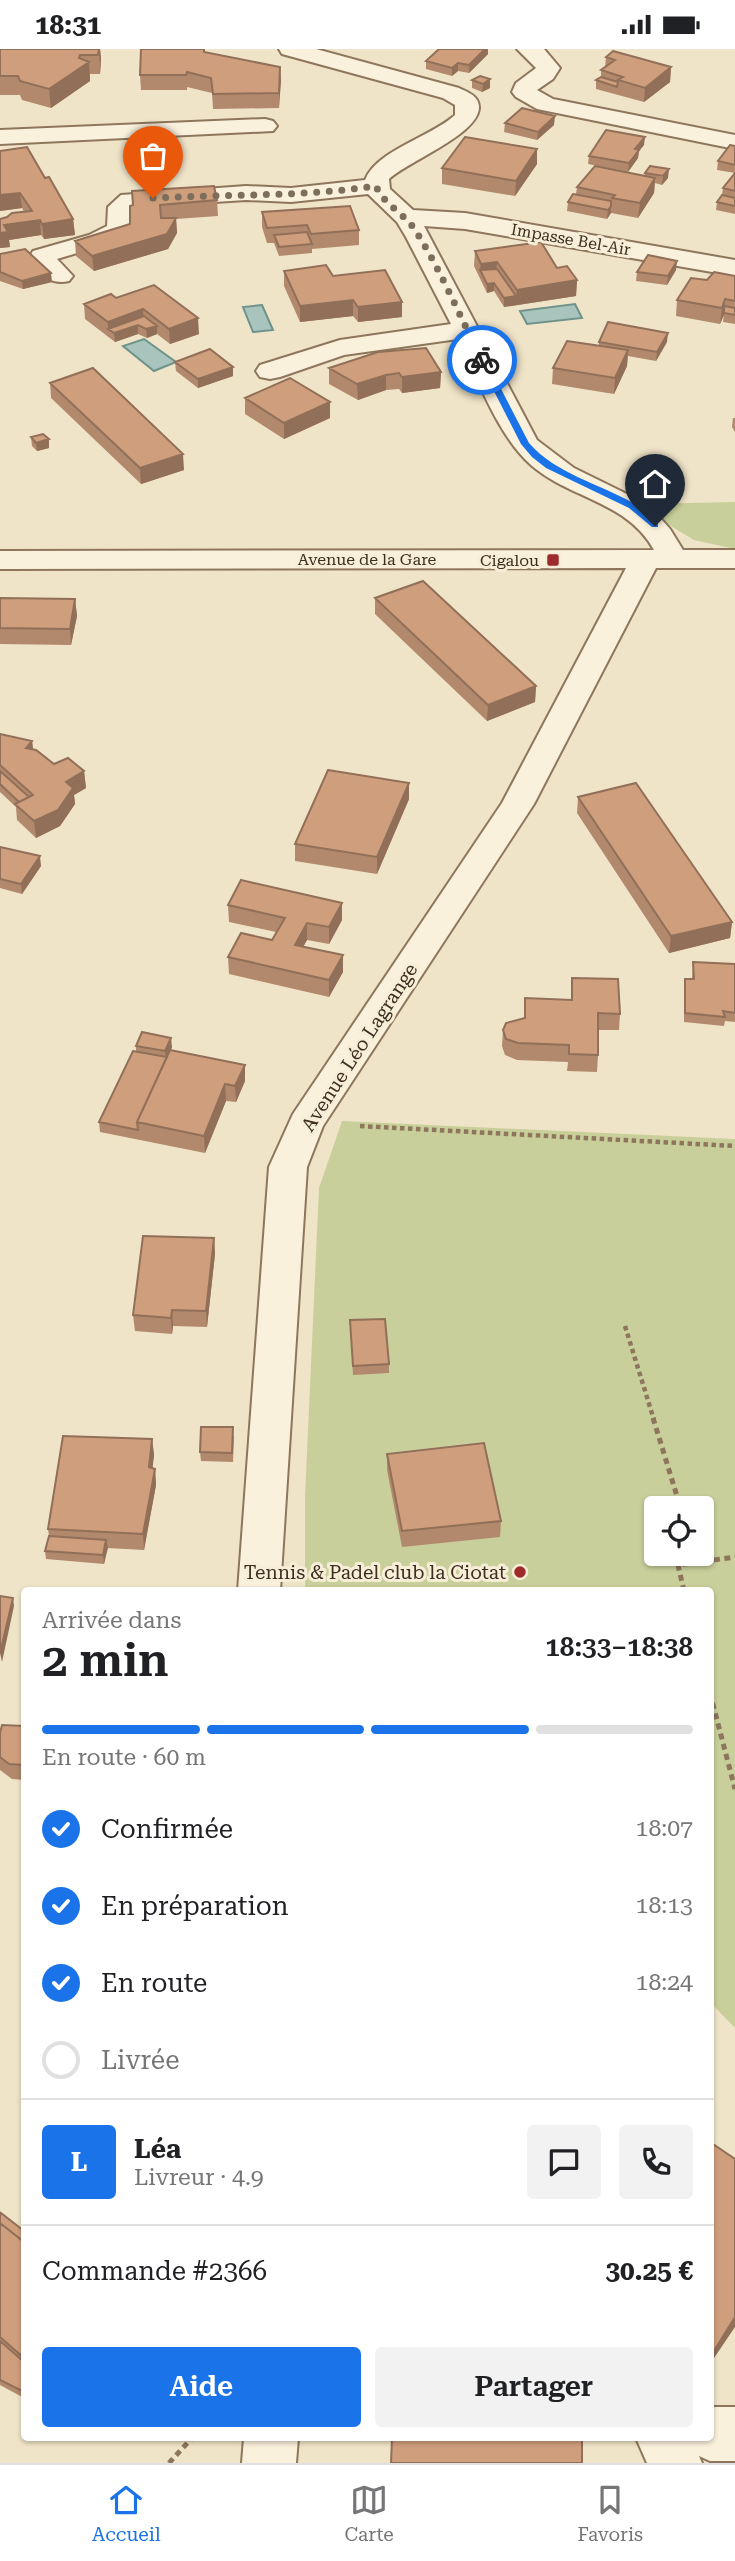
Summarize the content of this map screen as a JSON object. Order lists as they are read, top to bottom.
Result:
{
  "streets": {
    "street": ["Impasse Bel-Air", "Avenue de la Gare", "Avenue Léo Lagrange"]
  },
  "crossings": [
    ["Avenue de la Gare", "Avenue Léo Lagrange"]
  ],
  "places": {
    "transit": ["Cigalou"],
    "other": ["Tennis & Padel club la Ciotat"]
  },
  "page": {
    "status": "18:31",
    "heading": ["2 min", "Arrivée dans", "18:33–18:38"],
    "panel": [
      "Léa",
      "Livreur · 4.9",
      "Commande #2366",
      "30.25 €"
    ],
    "bar": "En route · 60 m",
    "list": [
      ["Confirmée", "18:07"],
      ["En préparation", "18:13"],
      ["En route", "18:24"],
      "Livrée"
    ],
    "round": "L",
    "buttons": ["Aide", "Partager"],
    "tabs": ["Accueil", "Carte", "Favoris"]
  }
}
